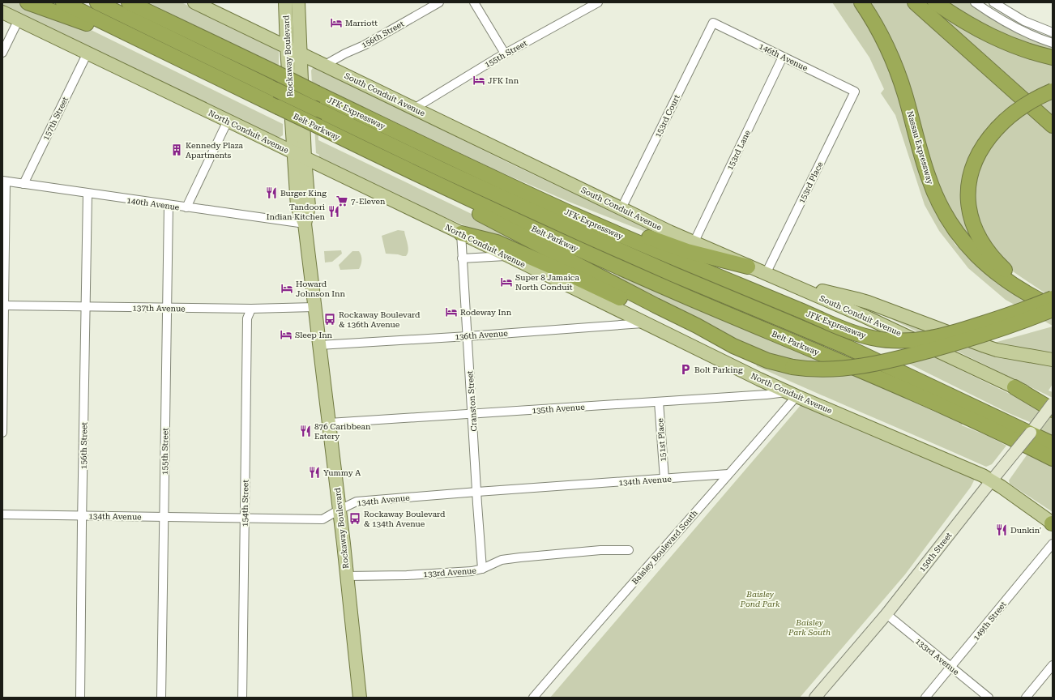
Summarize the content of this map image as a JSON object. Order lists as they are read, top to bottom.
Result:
{
  "streets": {
    "highway": ["JFK Expressway", "Belt Parkway", "Nassau Expressway"],
    "main road": [
      "Rockaway Boulevard",
      "South Conduit Avenue",
      "North Conduit Avenue",
      "150th Street"
    ],
    "street": [
      "156th Street",
      "155th Street",
      "146th Avenue",
      "153rd Court",
      "157th Street",
      "153rd Lane",
      "153rd Place",
      "140th Avenue",
      "137th Avenue",
      "136th Avenue",
      "Cranston Street",
      "135th Avenue",
      "151st Place",
      "134th Avenue",
      "154th Street",
      "Baisley Boulevard South",
      "133rd Avenue",
      "149th Street"
    ]
  },
  "crossings": [
    ["156th Street", "South Conduit Avenue"],
    ["156th Street", "140th Avenue"],
    ["156th Street", "137th Avenue"],
    ["156th Street", "134th Avenue"],
    ["155th Street", "South Conduit Avenue"],
    ["155th Street", "140th Avenue"],
    ["155th Street", "137th Avenue"],
    ["155th Street", "134th Avenue"],
    ["Rockaway Boulevard", "South Conduit Avenue"],
    ["Rockaway Boulevard", "North Conduit Avenue"],
    ["Rockaway Boulevard", "140th Avenue"],
    ["Rockaway Boulevard", "137th Avenue"],
    ["Rockaway Boulevard", "136th Avenue"],
    ["Rockaway Boulevard", "135th Avenue"],
    ["Rockaway Boulevard", "134th Avenue"],
    ["Rockaway Boulevard", "133rd Avenue"],
    ["146th Avenue", "153rd Court"],
    ["146th Avenue", "153rd Lane"],
    ["146th Avenue", "153rd Place"],
    ["South Conduit Avenue", "153rd Court"],
    ["South Conduit Avenue", "153rd Lane"],
    ["South Conduit Avenue", "153rd Place"],
    ["South Conduit Avenue", "150th Street"],
    ["157th Street", "North Conduit Avenue"],
    ["157th Street", "140th Avenue"],
    ["North Conduit Avenue", "136th Avenue"],
    ["North Conduit Avenue", "Cranston Street"],
    ["North Conduit Avenue", "135th Avenue"],
    ["North Conduit Avenue", "Baisley Boulevard South"],
    ["North Conduit Avenue", "150th Street"],
    ["137th Avenue", "154th Street"],
    ["136th Avenue", "Cranston Street"],
    ["Cranston Street", "135th Avenue"],
    ["Cranston Street", "134th Avenue"],
    ["Cranston Street", "133rd Avenue"],
    ["135th Avenue", "151st Place"],
    ["135th Avenue", "Baisley Boulevard South"],
    ["151st Place", "134th Avenue"],
    ["134th Avenue", "154th Street"],
    ["134th Avenue", "Baisley Boulevard South"],
    ["150th Street", "133rd Avenue"],
    ["133rd Avenue", "149th Street"]
  ],
  "parks": ["Baisley Pond Park", "Baisley Park South"],
  "places": {
    "hotel": [
      "Marriott",
      "JFK Inn",
      "Super 8 Jamaica North Conduit",
      "Howard Johnson Inn",
      "Rodeway Inn",
      "Sleep Inn"
    ],
    "building": ["Kennedy Plaza Apartments"],
    "restaurant": [
      "Burger King",
      "Tandoori Indian Kitchen",
      "876 Caribbean Eatery",
      "Yummy A",
      "Dunkin'"
    ],
    "supermarket": ["7-Eleven"],
    "bus stop": ["Rockaway Boulevard & 136th Avenue", "Rockaway Boulevard & 134th Avenue"],
    "parking": ["Bolt Parking"]
  }
}
